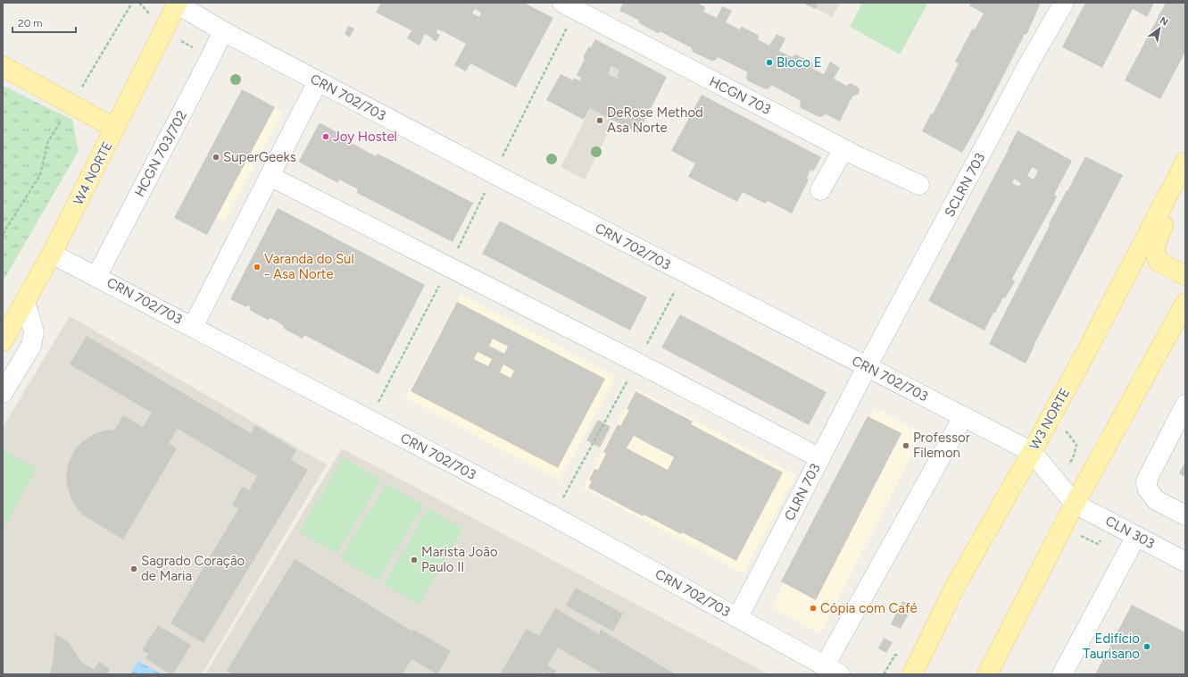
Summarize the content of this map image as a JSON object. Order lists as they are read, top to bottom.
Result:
{
  "streets": {
    "main road": ["W4 NORTE", "W3 NORTE"],
    "street": [
      "HCGN 703",
      "CRN 702/703",
      "HCGN 703/702",
      "SCLRN 703",
      "CLRN 703",
      "CLN 303"
    ]
  },
  "crossings": [
    ["CRN 702/703", "HCGN 703/702"],
    ["CRN 702/703", "W4 NORTE"],
    ["CRN 702/703", "SCLRN 703"],
    ["CRN 702/703", "W3 NORTE"],
    ["CRN 702/703", "CLRN 703"],
    ["CRN 702/703", "CLN 303"],
    ["SCLRN 703", "CLRN 703"]
  ],
  "places": [
    "Bloco E",
    "DeRose Method Asa Norte",
    "Joy Hostel",
    "SuperGeeks",
    "Varanda do Sul - Asa Norte",
    "Professor Filemon",
    "Marista João Paulo II",
    "Sagrado Coração de Maria",
    "Cópia com Café",
    "Edifício Taurisano"
  ],
  "scale_bar": "20 m",
  "north": "top right"
}
